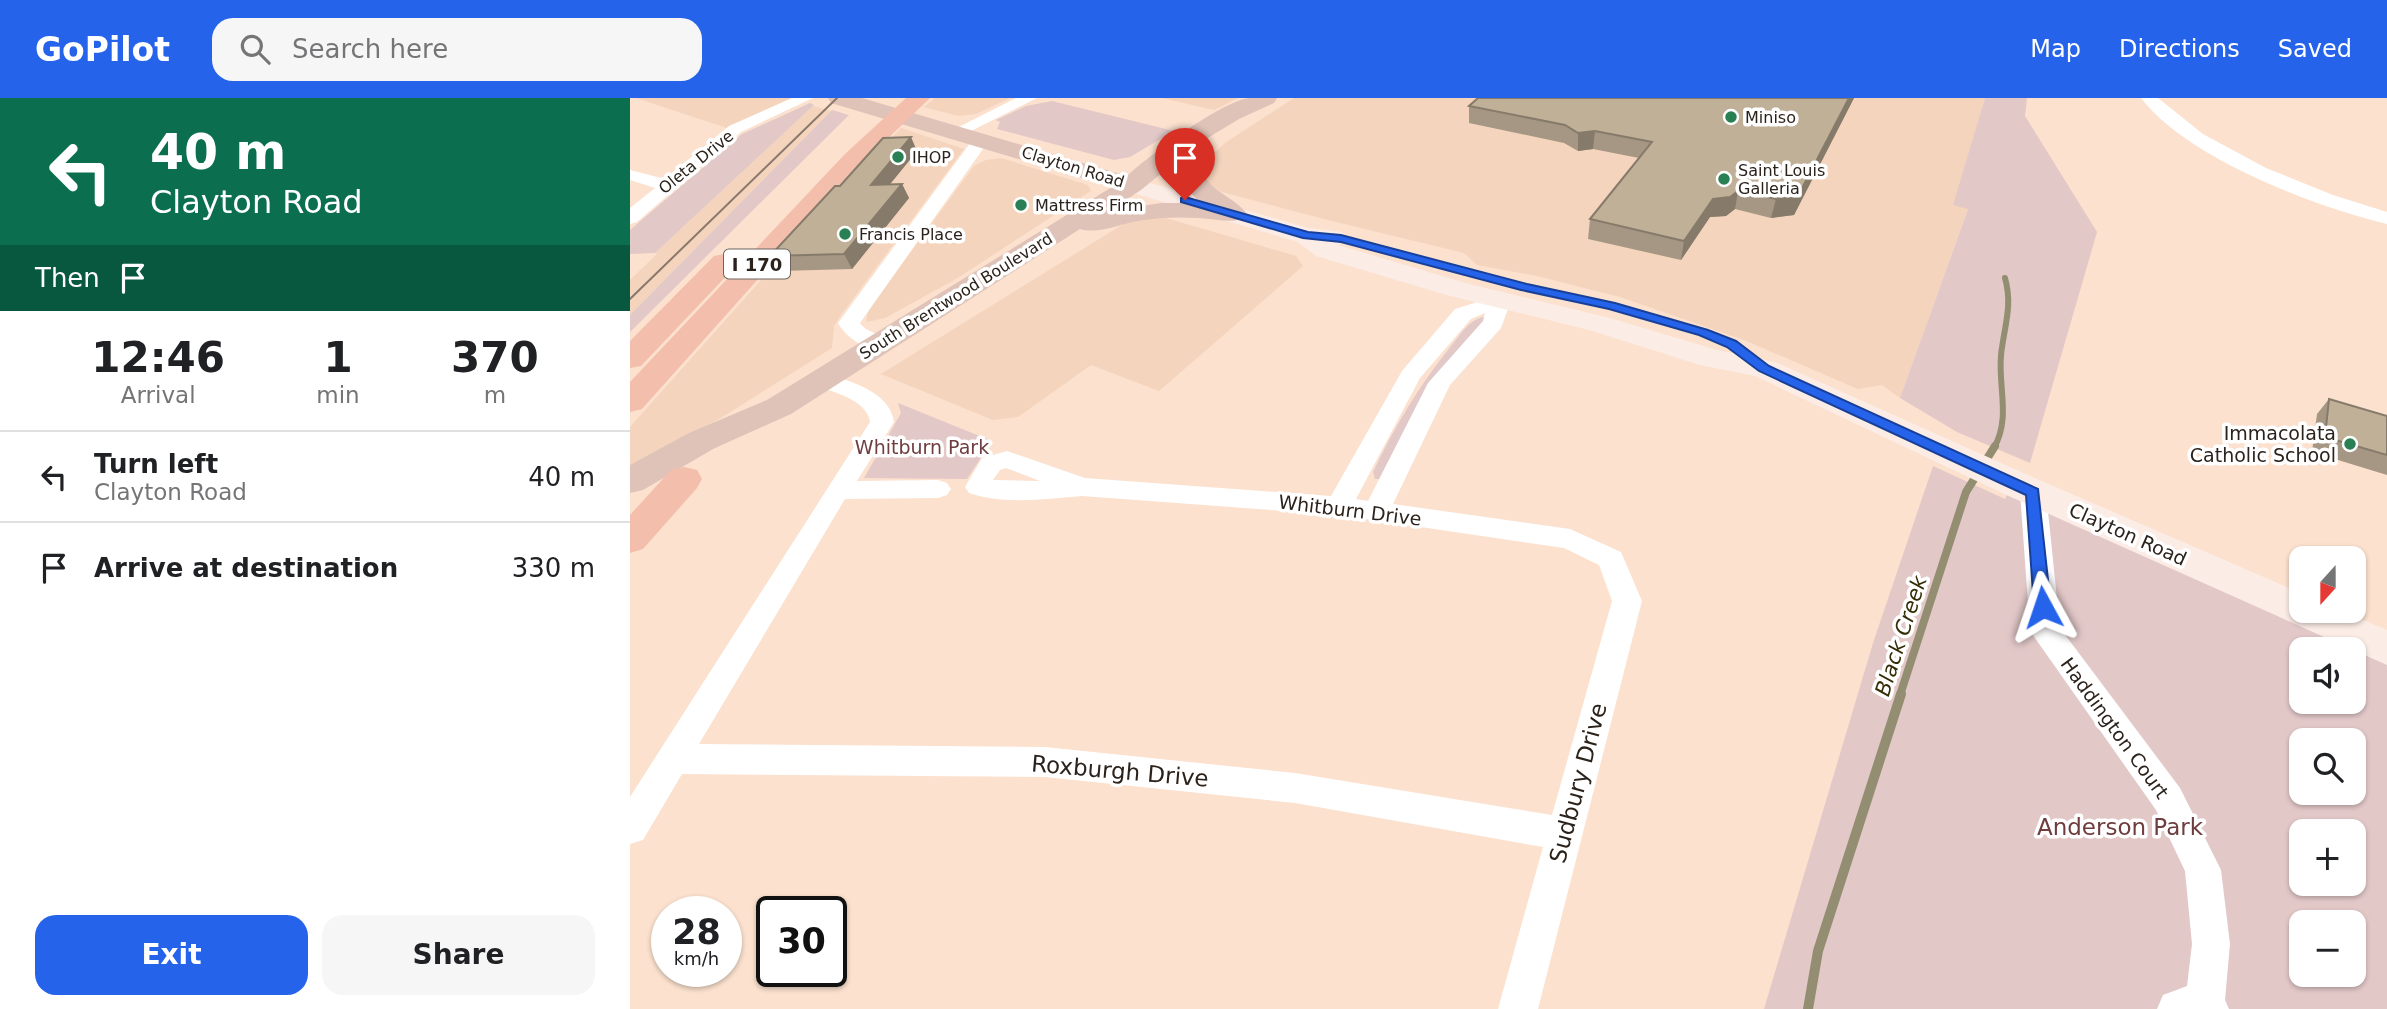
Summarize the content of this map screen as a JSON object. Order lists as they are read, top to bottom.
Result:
{
  "streets": {
    "highway": ["I 170"],
    "main road": ["Clayton Road", "South Brentwood Boulevard"],
    "street": [
      "Oleta Drive",
      "Whitburn Drive",
      "Haddington Court",
      "Roxburgh Drive",
      "Sudbury Drive"
    ]
  },
  "crossings": [
    ["Clayton Road", "South Brentwood Boulevard"],
    ["Clayton Road", "Haddington Court"],
    ["Whitburn Drive", "Sudbury Drive"],
    ["Roxburgh Drive", "Sudbury Drive"]
  ],
  "water": ["Black Creek"],
  "parks": ["Whitburn Park", "Anderson Park"],
  "places": [
    "Miniso",
    "IHOP",
    "Saint Louis Galleria",
    "Mattress Firm",
    "Francis Place",
    "Immacolata Catholic School"
  ],
  "north": "bottom",
  "page": {
    "header": "GoPilot",
    "search": "Search here",
    "nav": ["Map", "Directions", "Saved"],
    "turn": ["40 m", "Clayton Road"],
    "then": "Then",
    "eta": [
      "12:46",
      "Arrival",
      "1",
      "min",
      "370",
      "m"
    ],
    "list": [
      {
        "name": "Turn left",
        "note": "Clayton Road",
        "value": "40 m"
      },
      {
        "name": "Arrive at destination",
        "value": "330 m"
      }
    ],
    "map_buttons": ["+", "−"],
    "speed": "28 km/h",
    "limit": "30",
    "buttons": ["Exit", "Share"]
  }
}
